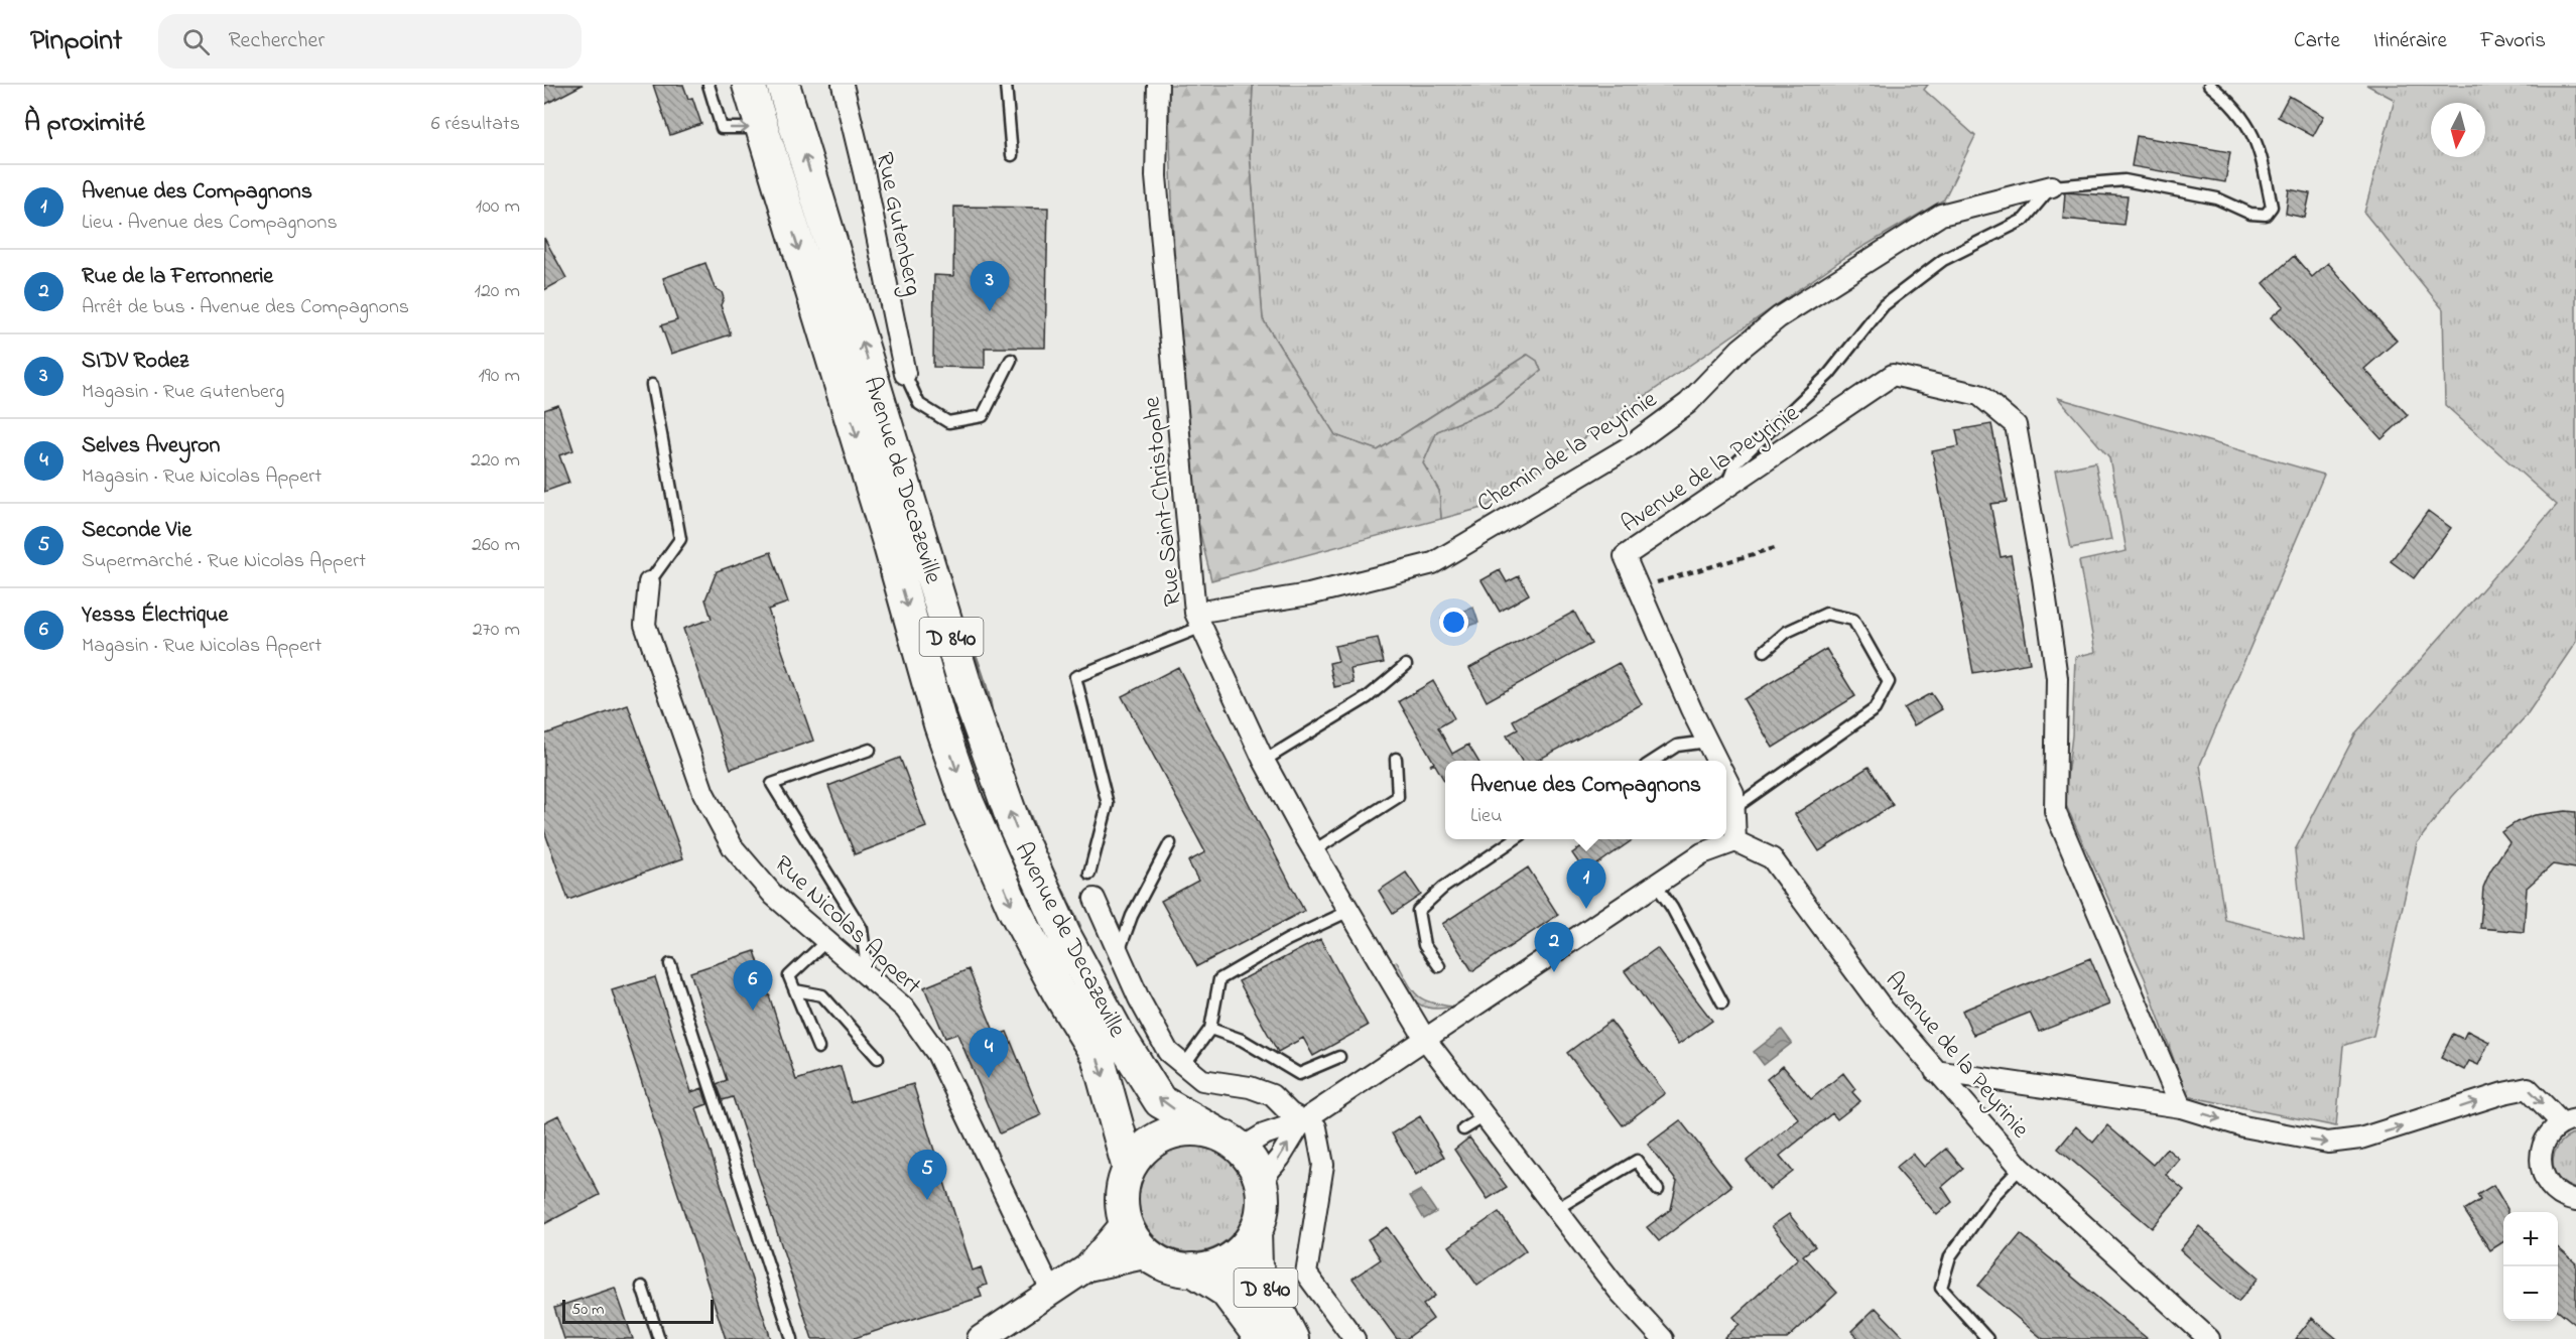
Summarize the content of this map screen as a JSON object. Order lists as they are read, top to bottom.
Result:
{
  "streets": {
    "main road": ["Avenue de Decazeville", "D 840"],
    "street": [
      "Rue Gutenberg",
      "Chemin de la Peyrinie",
      "Avenue de la Peyrinie",
      "Rue Saint-Christophe",
      "Rue Nicolas Appert"
    ]
  },
  "crossings": [
    ["Chemin de la Peyrinie", "Rue Saint-Christophe"],
    ["Avenue de Decazeville", "D 840"]
  ],
  "scale_bar": "50 m",
  "north": "bottom",
  "page": {
    "header": "Pinpoint",
    "search": "Rechercher",
    "nav": ["Carte", "Itinéraire", "Favoris"],
    "heading": ["À proximité", "6 résultats"],
    "list": [
      {
        "mark": "1",
        "name": "Avenue des Compagnons",
        "note": "Lieu · Avenue des Compagnons",
        "value": "100 m"
      },
      {
        "mark": "2",
        "name": "Rue de la Ferronnerie",
        "note": "Arrêt de bus · Avenue des Compagnons",
        "value": "120 m"
      },
      {
        "mark": "3",
        "name": "SIDV Rodez",
        "note": "Magasin · Rue Gutenberg",
        "value": "190 m"
      },
      {
        "mark": "4",
        "name": "Selves Aveyron",
        "note": "Magasin · Rue Nicolas Appert",
        "value": "220 m"
      },
      {
        "mark": "5",
        "name": "Seconde Vie",
        "note": "Supermarché · Rue Nicolas Appert",
        "value": "260 m"
      },
      {
        "mark": "6",
        "name": "Yesss Électrique",
        "note": "Magasin · Rue Nicolas Appert",
        "value": "270 m"
      }
    ],
    "pins": [
      "3",
      "1",
      "2",
      "6",
      "4",
      "5"
    ],
    "popup": ["Avenue des Compagnons", "Lieu"],
    "map_buttons": ["+", "−"],
    "scale": "50 m"
  }
}
